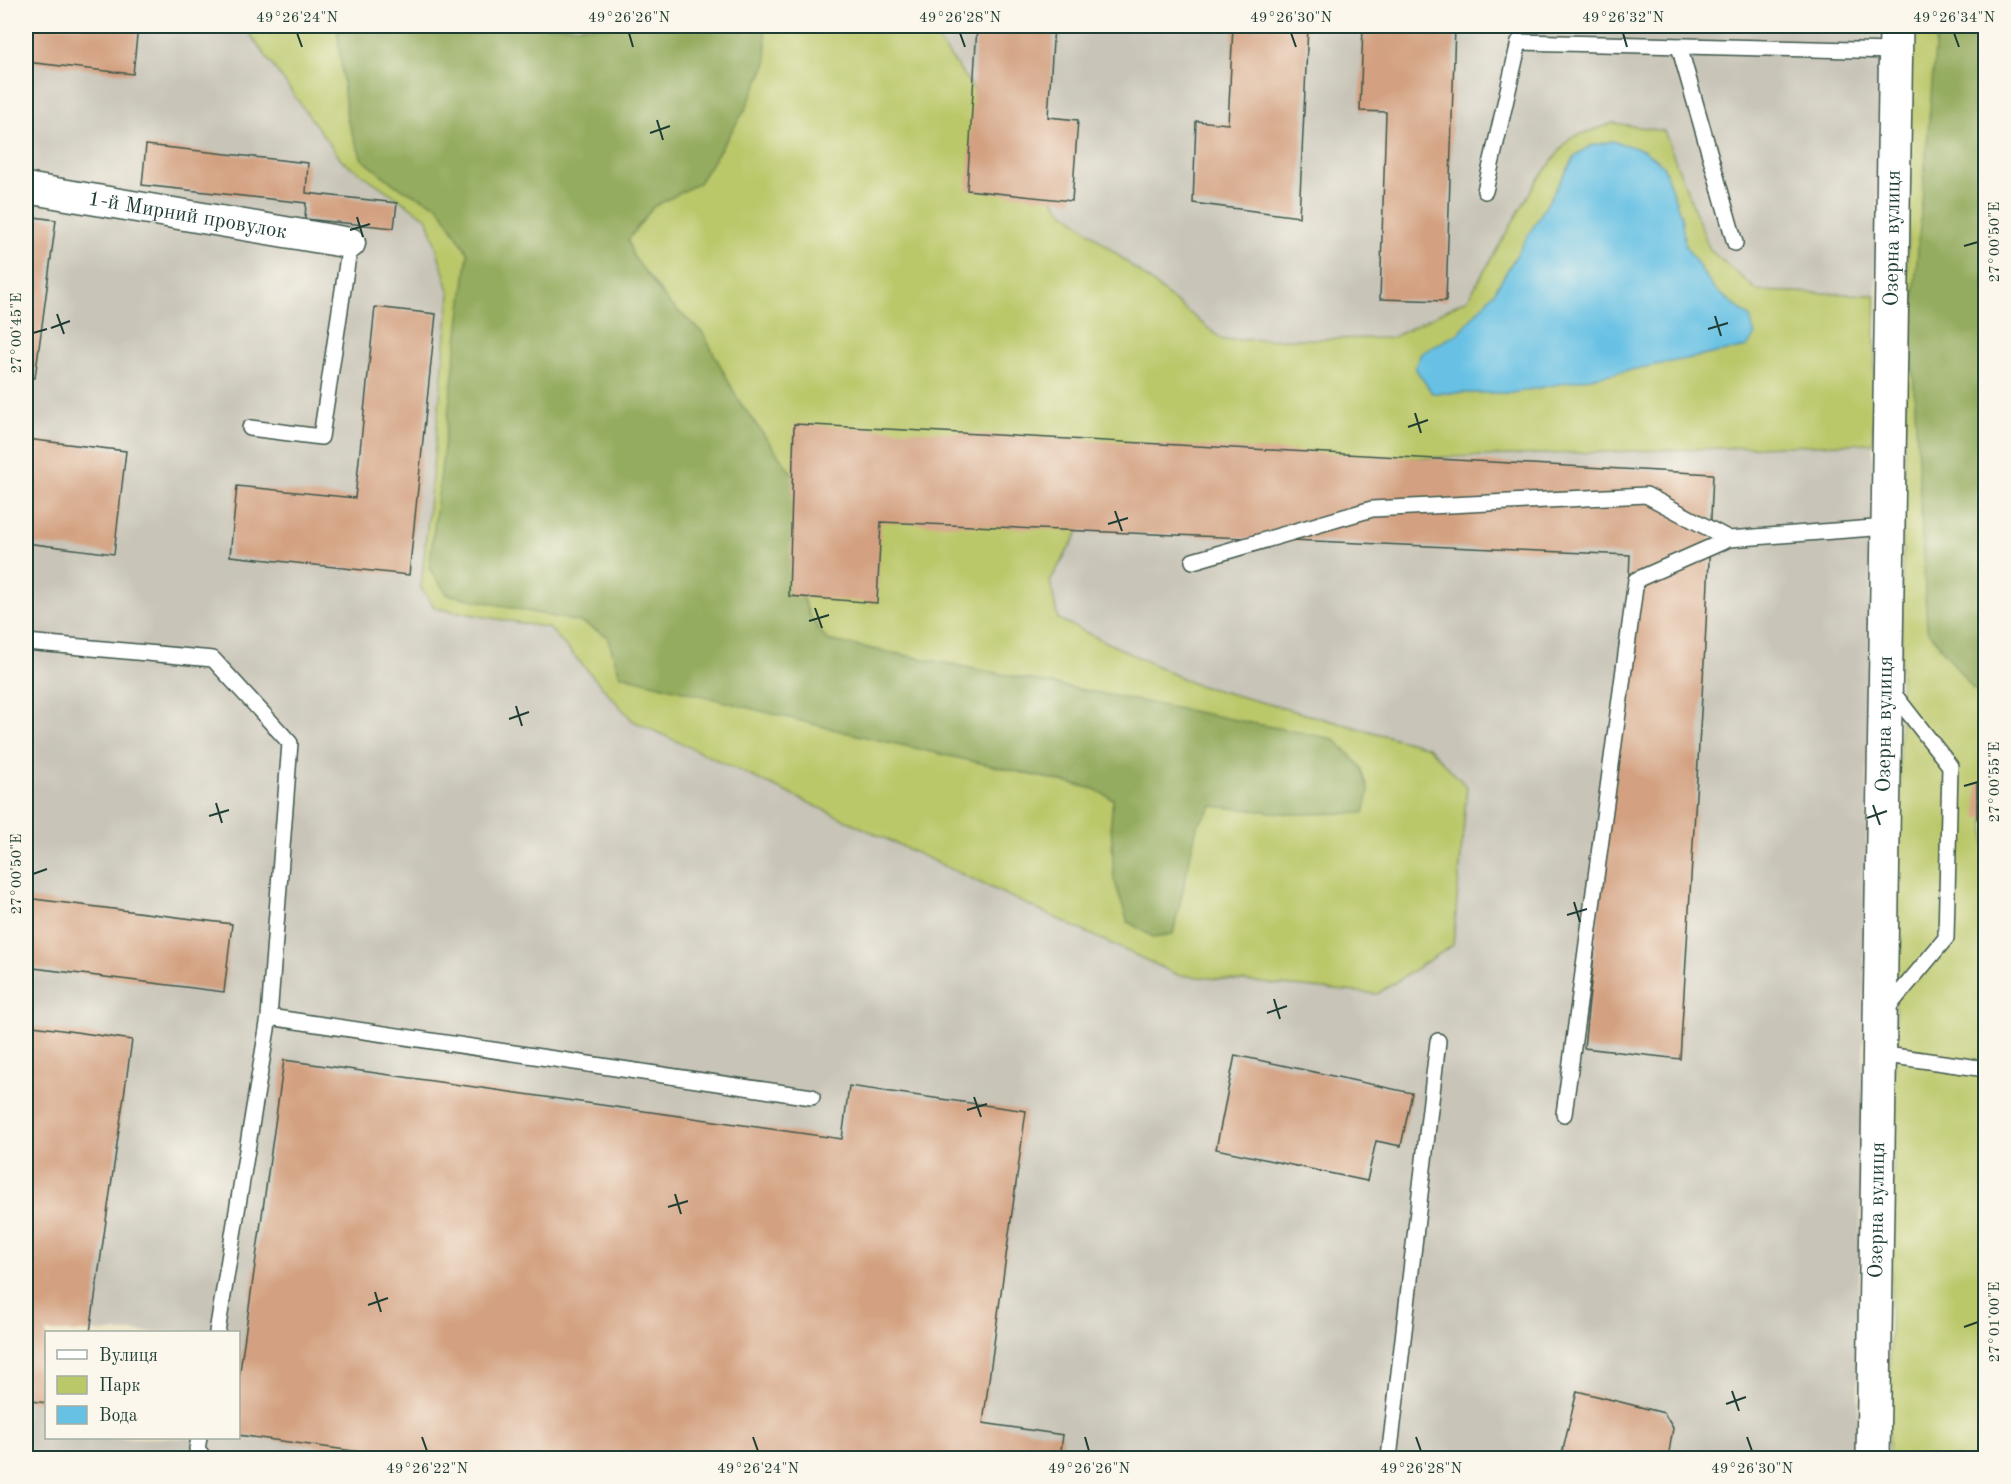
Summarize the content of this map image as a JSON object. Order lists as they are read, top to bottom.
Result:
{
  "streets": {
    "street": ["1-й Мирний провулок", "Озерна вулиця"]
  },
  "legend": ["Вулиця", "Парк", "Вода"],
  "coordinates": [
    "49°26'24\"N",
    "49°26'26\"N",
    "49°26'28\"N",
    "49°26'30\"N",
    "49°26'32\"N",
    "49°26'34\"N",
    "27°00'50\"E",
    "27°00'45\"E",
    "27°00'55\"E",
    "27°01'00\"E",
    "49°26'22\"N"
  ]
}
